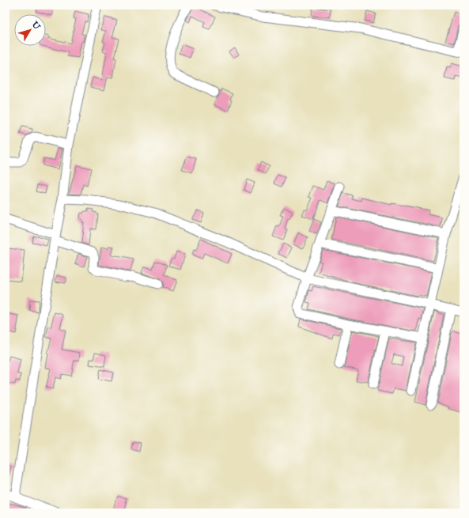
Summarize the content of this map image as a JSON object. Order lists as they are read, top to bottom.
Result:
{
  "north": "top right"
}
